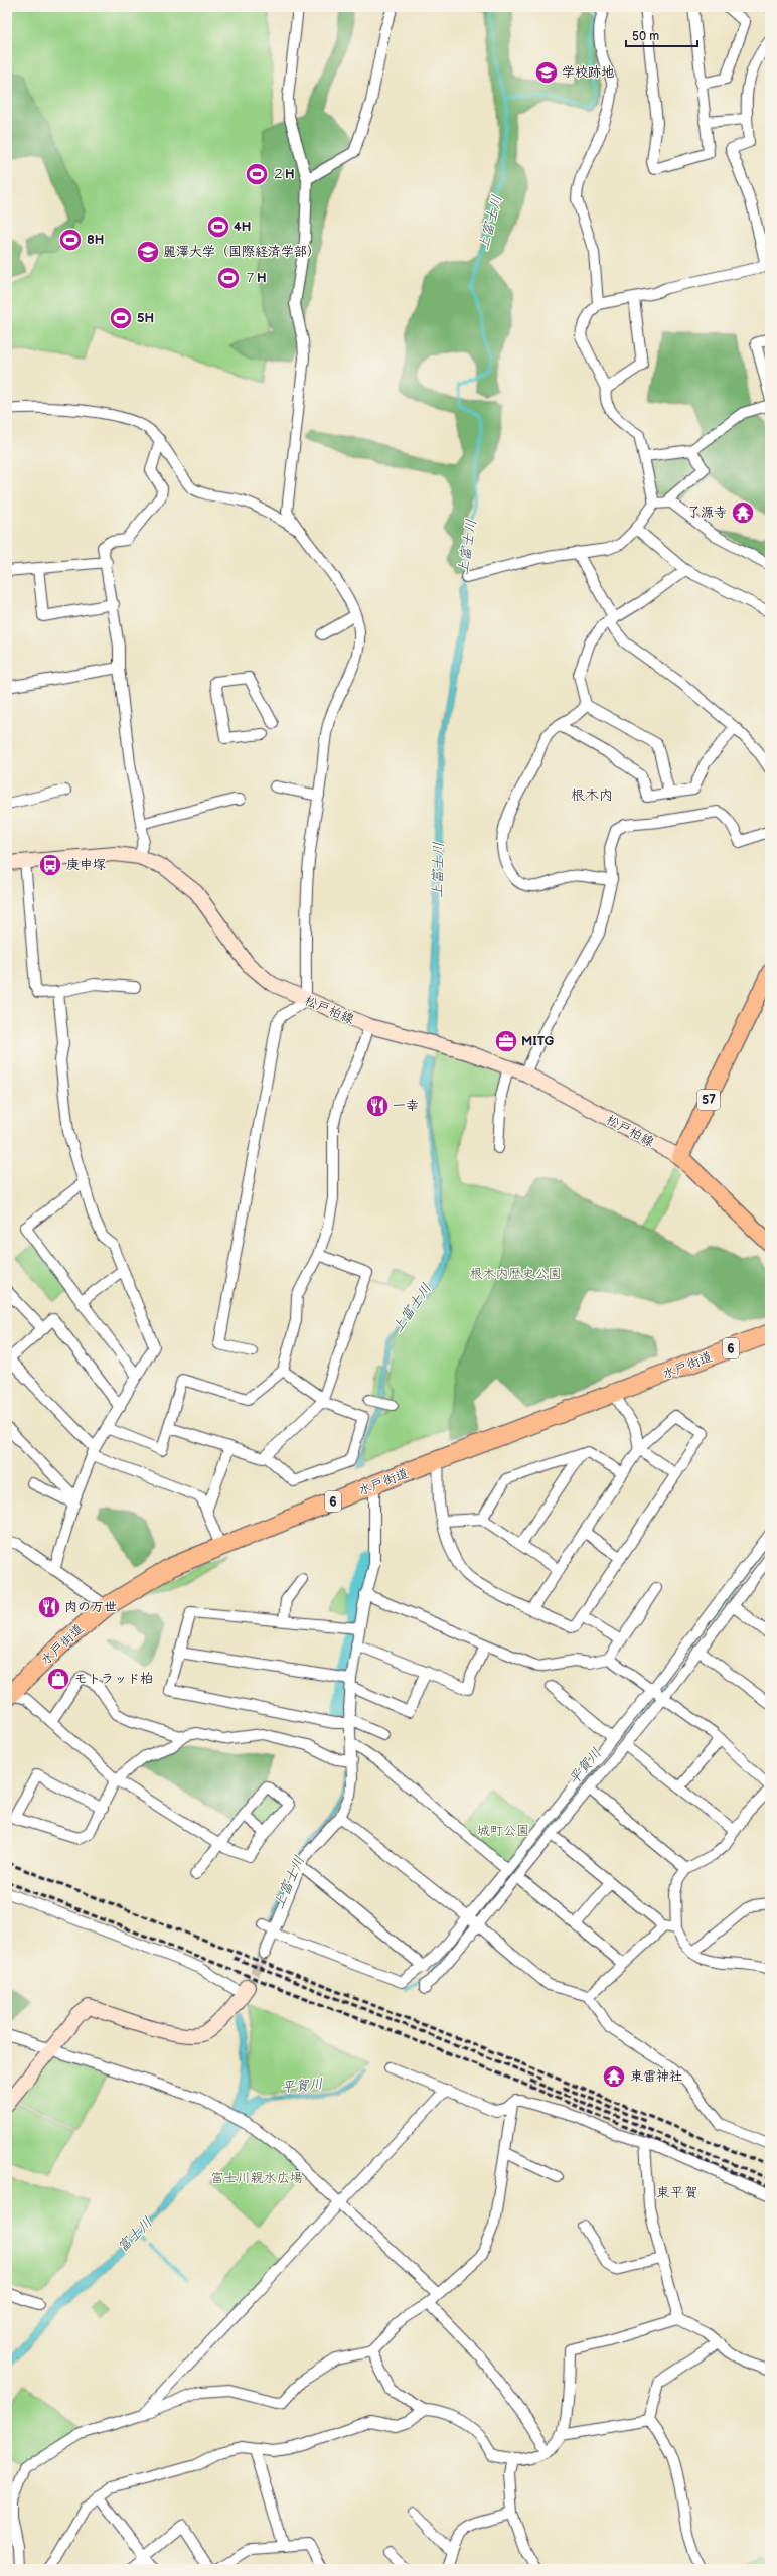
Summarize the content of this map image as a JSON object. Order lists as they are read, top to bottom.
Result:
{
  "streets": {
    "highway": ["6", "水戸街道"],
    "main road": ["松戸柏線", "57"]
  },
  "crossings": [
    ["松戸柏線", "57"]
  ],
  "districts": ["根木内", "東平賀"],
  "water": ["上富士川", "平賀川", "富士川"],
  "parks": ["根木内歴史公園", "城町公園", "富士川親水広場"],
  "places": {
    "school or university": ["学校跡地", "麗澤大学（国際経済学部）"],
    "sports": [
      "２H",
      "4H",
      "8H",
      "７H",
      "5H"
    ],
    "temple": ["了源寺", "東雷神社"],
    "bus stop": ["庚申塚"],
    "office": ["MITG"],
    "restaurant": ["一幸", "肉の万世"],
    "shop": ["モトラッド柏"]
  },
  "scale_bar": "50 m"
}
